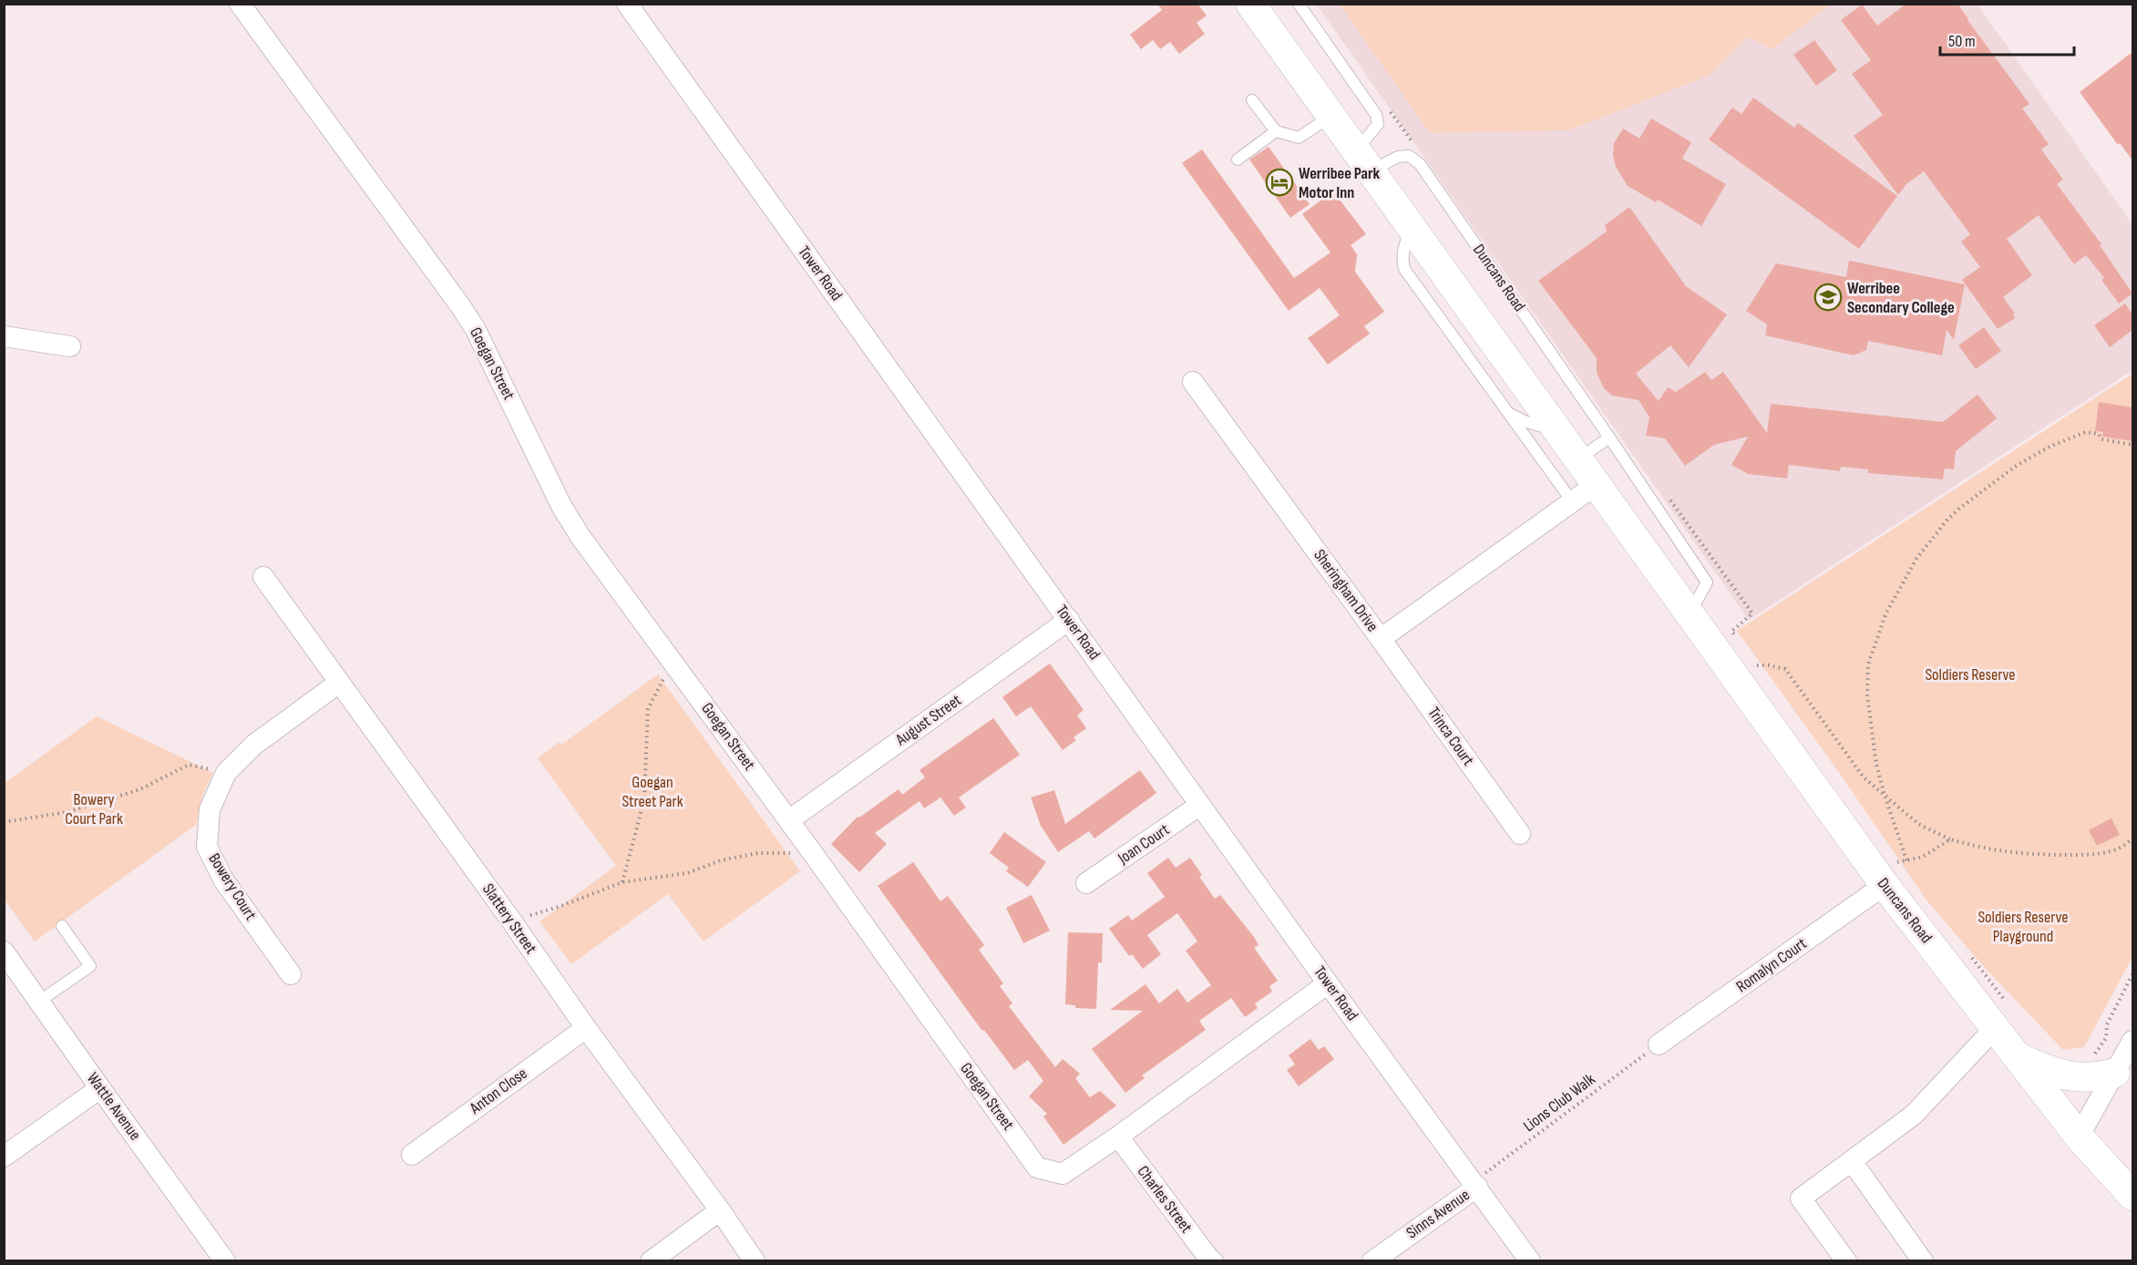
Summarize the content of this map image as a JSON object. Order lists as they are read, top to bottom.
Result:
{
  "streets": {
    "main road": ["Duncans Road"],
    "street": [
      "Tower Road",
      "Goegan Street",
      "Sheringham Drive",
      "August Street",
      "Trinca Court",
      "Joan Court",
      "Bowery Court",
      "Slattery Street",
      "Romalyn Court",
      "Anton Close",
      "Wattle Avenue",
      "Charles Street",
      "Sinns Avenue"
    ],
    "path": ["Lions Club Walk"]
  },
  "crossings": [
    ["Tower Road", "Goegan Street"],
    ["Tower Road", "August Street"],
    ["Tower Road", "Joan Court"],
    ["Tower Road", "Lions Club Walk"],
    ["Tower Road", "Sinns Avenue"],
    ["Duncans Road", "Sheringham Drive"],
    ["Duncans Road", "Romalyn Court"],
    ["Goegan Street", "August Street"],
    ["Goegan Street", "Charles Street"],
    ["Sheringham Drive", "Trinca Court"],
    ["Bowery Court", "Slattery Street"],
    ["Slattery Street", "Anton Close"],
    ["Romalyn Court", "Lions Club Walk"],
    ["Lions Club Walk", "Sinns Avenue"]
  ],
  "parks": [
    "Soldiers Reserve",
    "Goegan Street Park",
    "Bowery Court Park",
    "Soldiers Reserve Playground"
  ],
  "places": {
    "hotel": ["Werribee Park Motor Inn"],
    "school or university": ["Werribee Secondary College"]
  },
  "scale_bar": "50 m"
}
